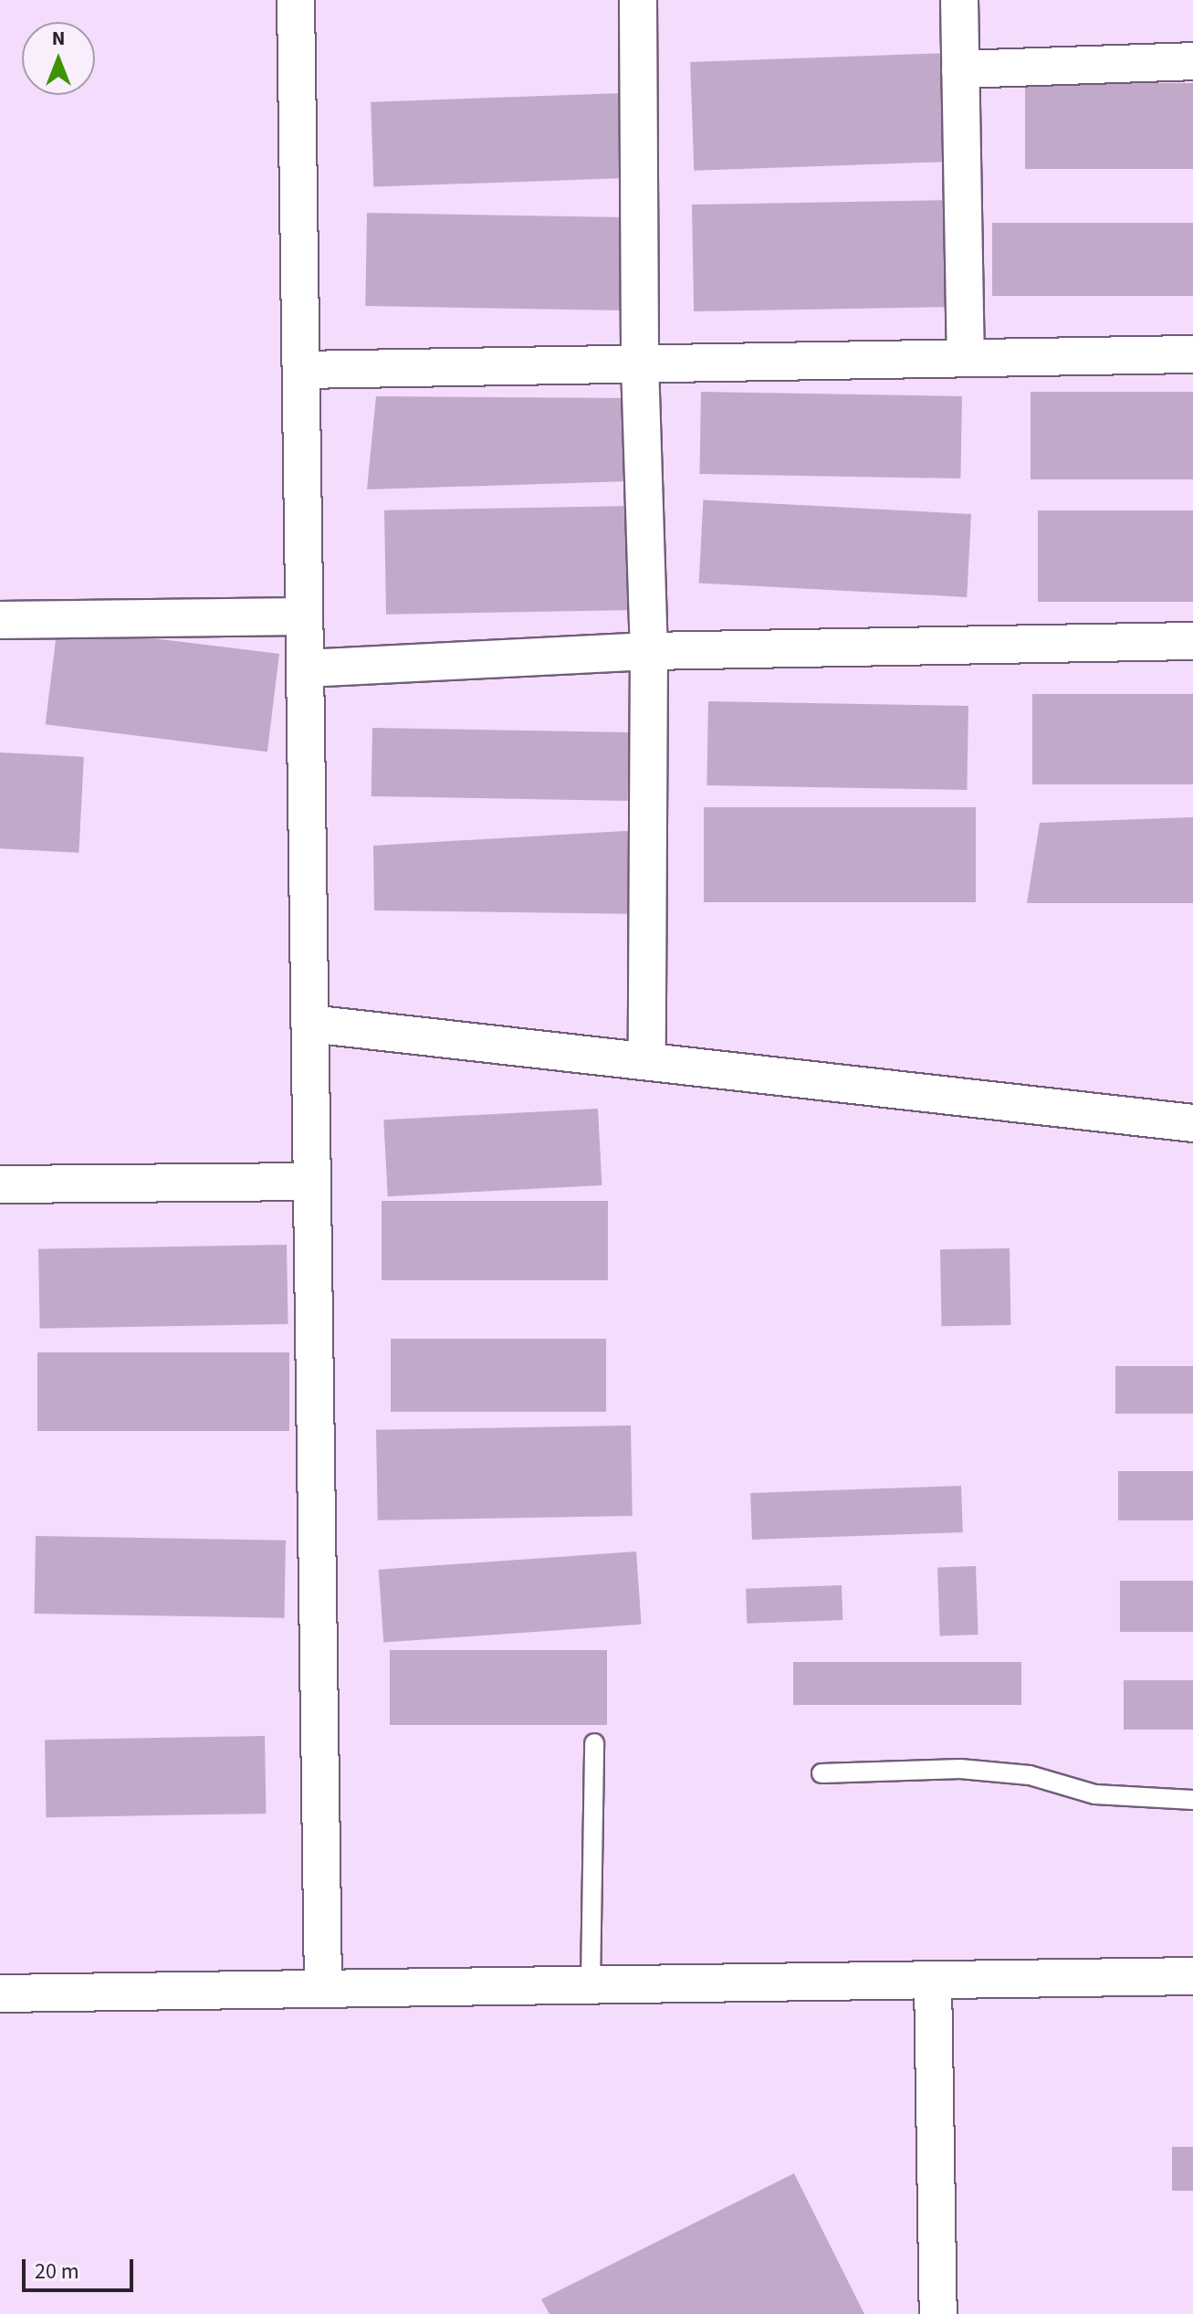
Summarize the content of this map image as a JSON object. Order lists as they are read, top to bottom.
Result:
{
  "scale_bar": "20 m",
  "north": "top"
}
